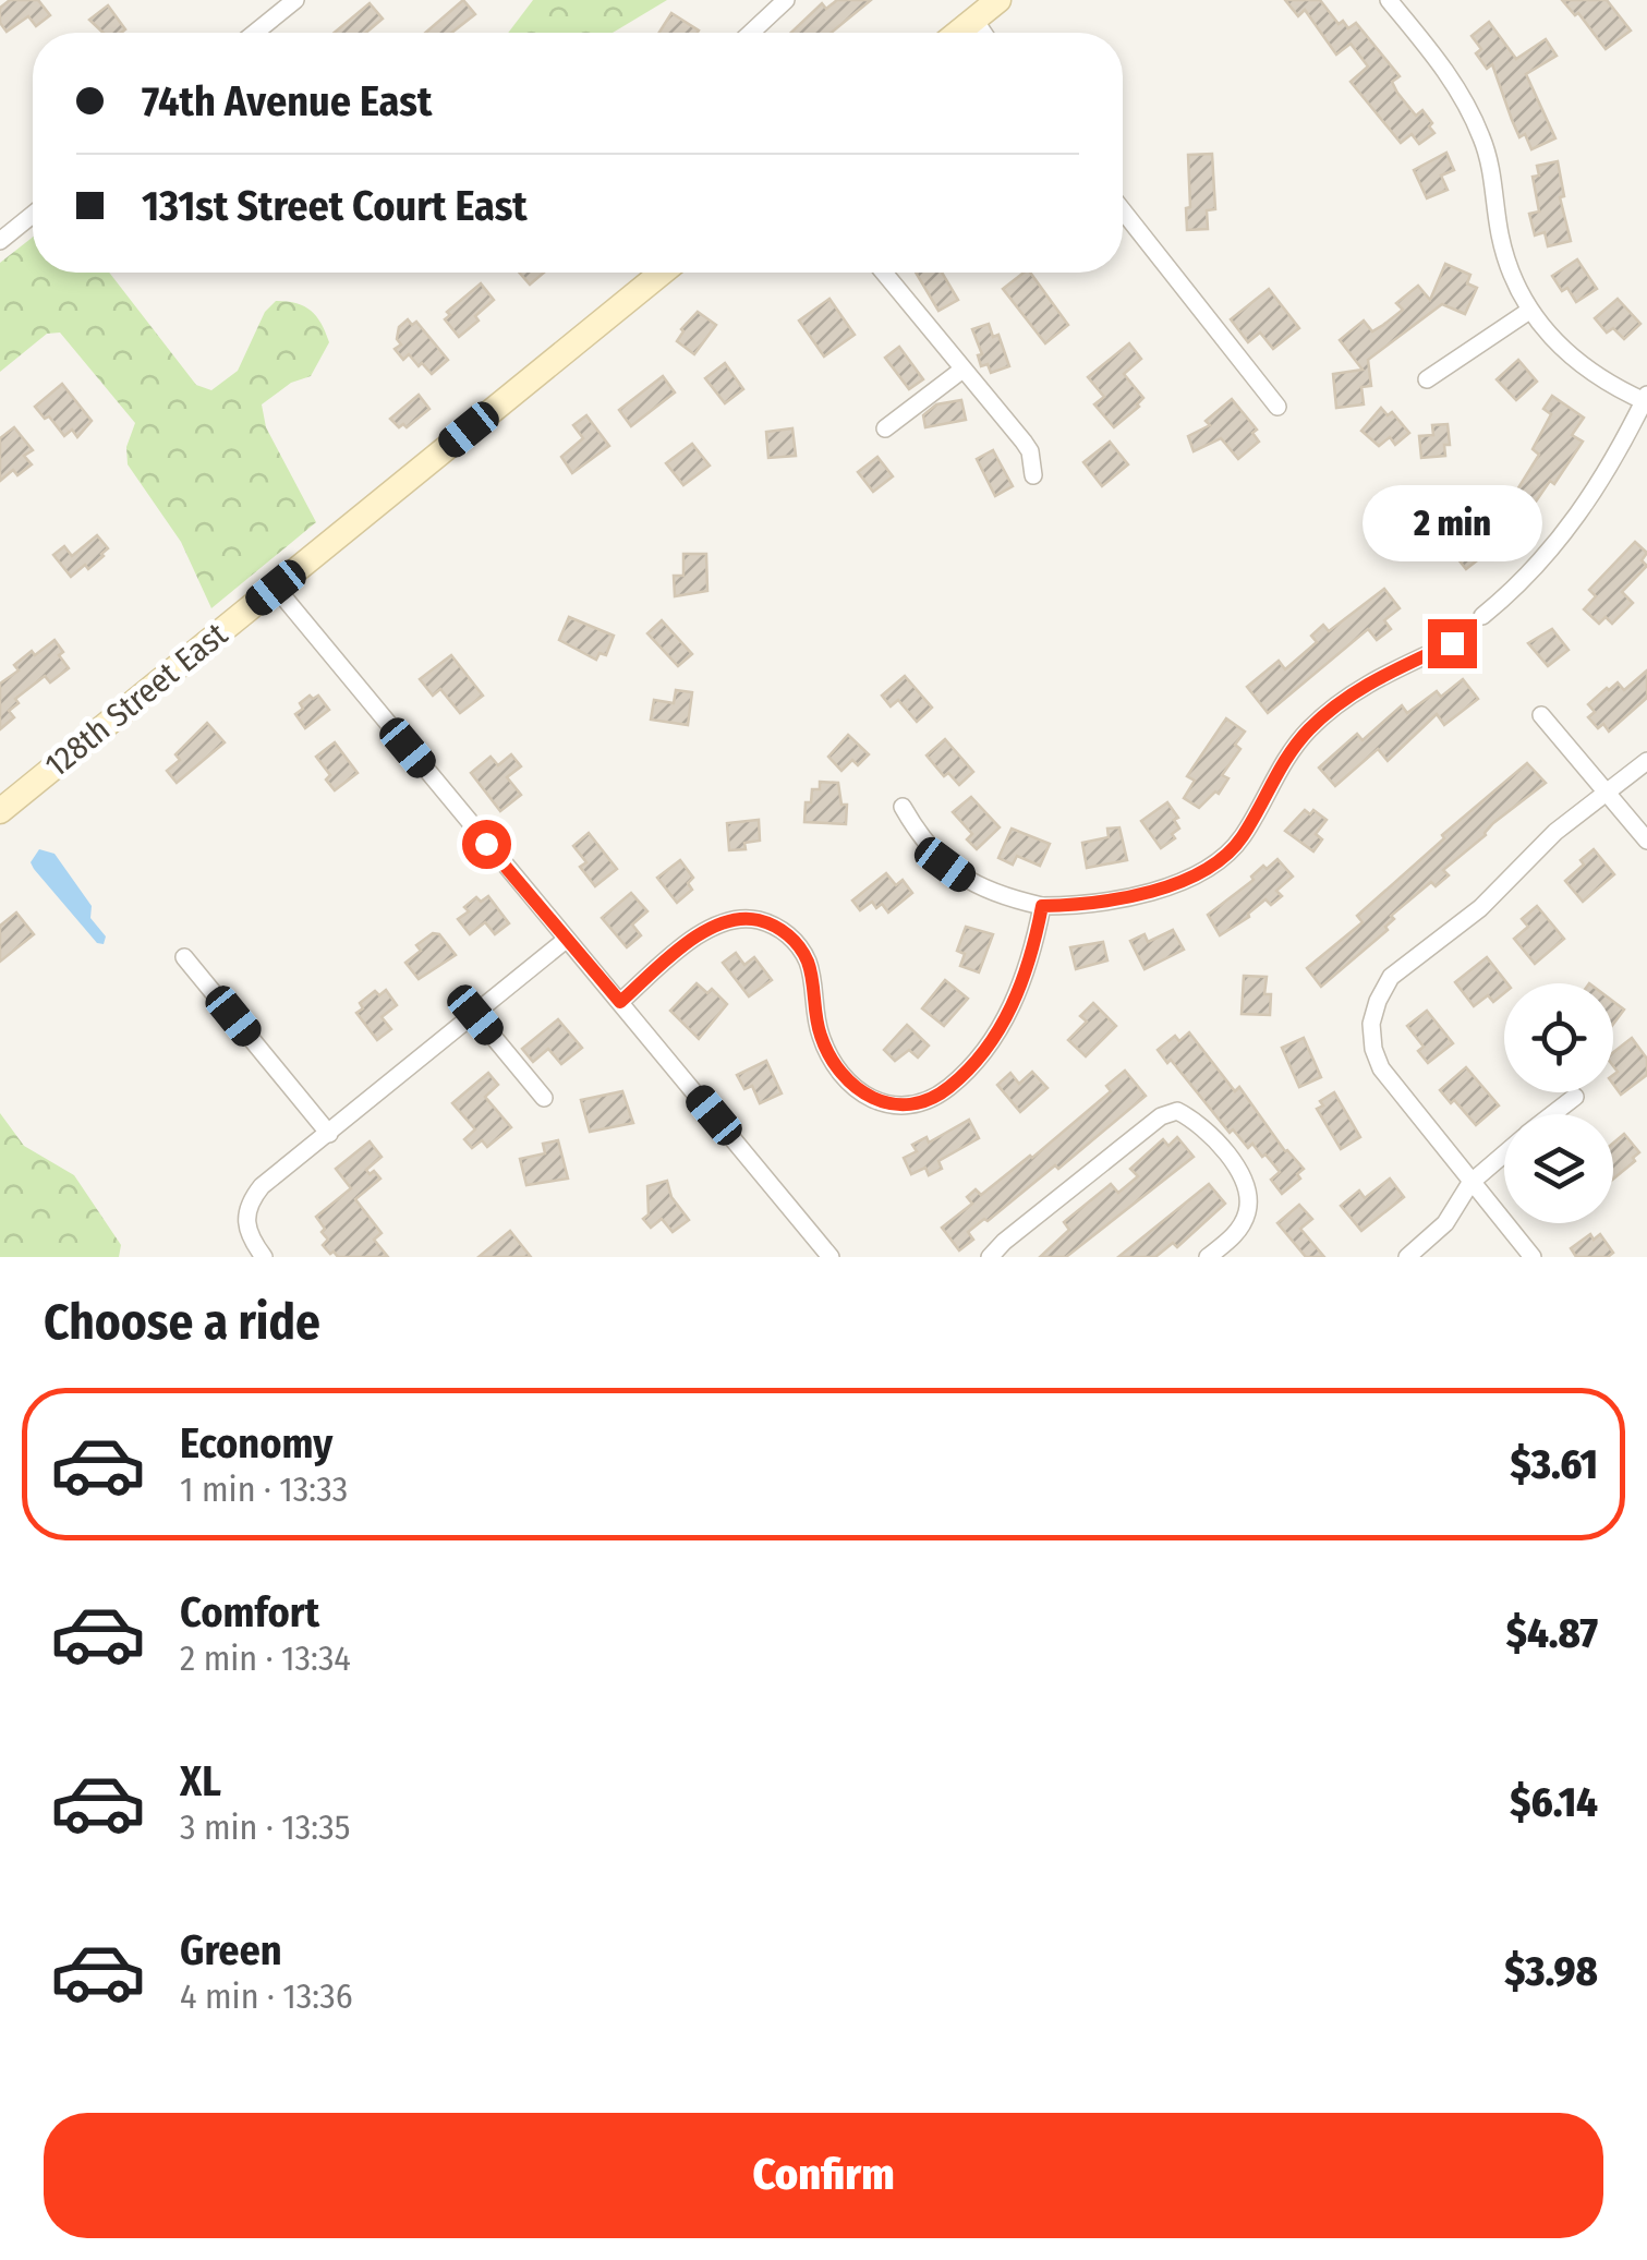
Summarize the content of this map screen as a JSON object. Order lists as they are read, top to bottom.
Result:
{
  "streets": {
    "street": ["128th Street East"]
  },
  "page": {
    "banner": ["74th Avenue East", "131st Street Court East"],
    "bubble": "2 min",
    "heading": "Choose a ride",
    "list": [
      {
        "name": "Economy",
        "note": "1 min · 13:33",
        "value": "$3.61"
      },
      {
        "name": "Comfort",
        "note": "2 min · 13:34",
        "value": "$4.87"
      },
      {
        "name": "XL",
        "note": "3 min · 13:35",
        "value": "$6.14"
      },
      {
        "name": "Green",
        "note": "4 min · 13:36",
        "value": "$3.98"
      }
    ],
    "buttons": "Confirm"
  }
}
